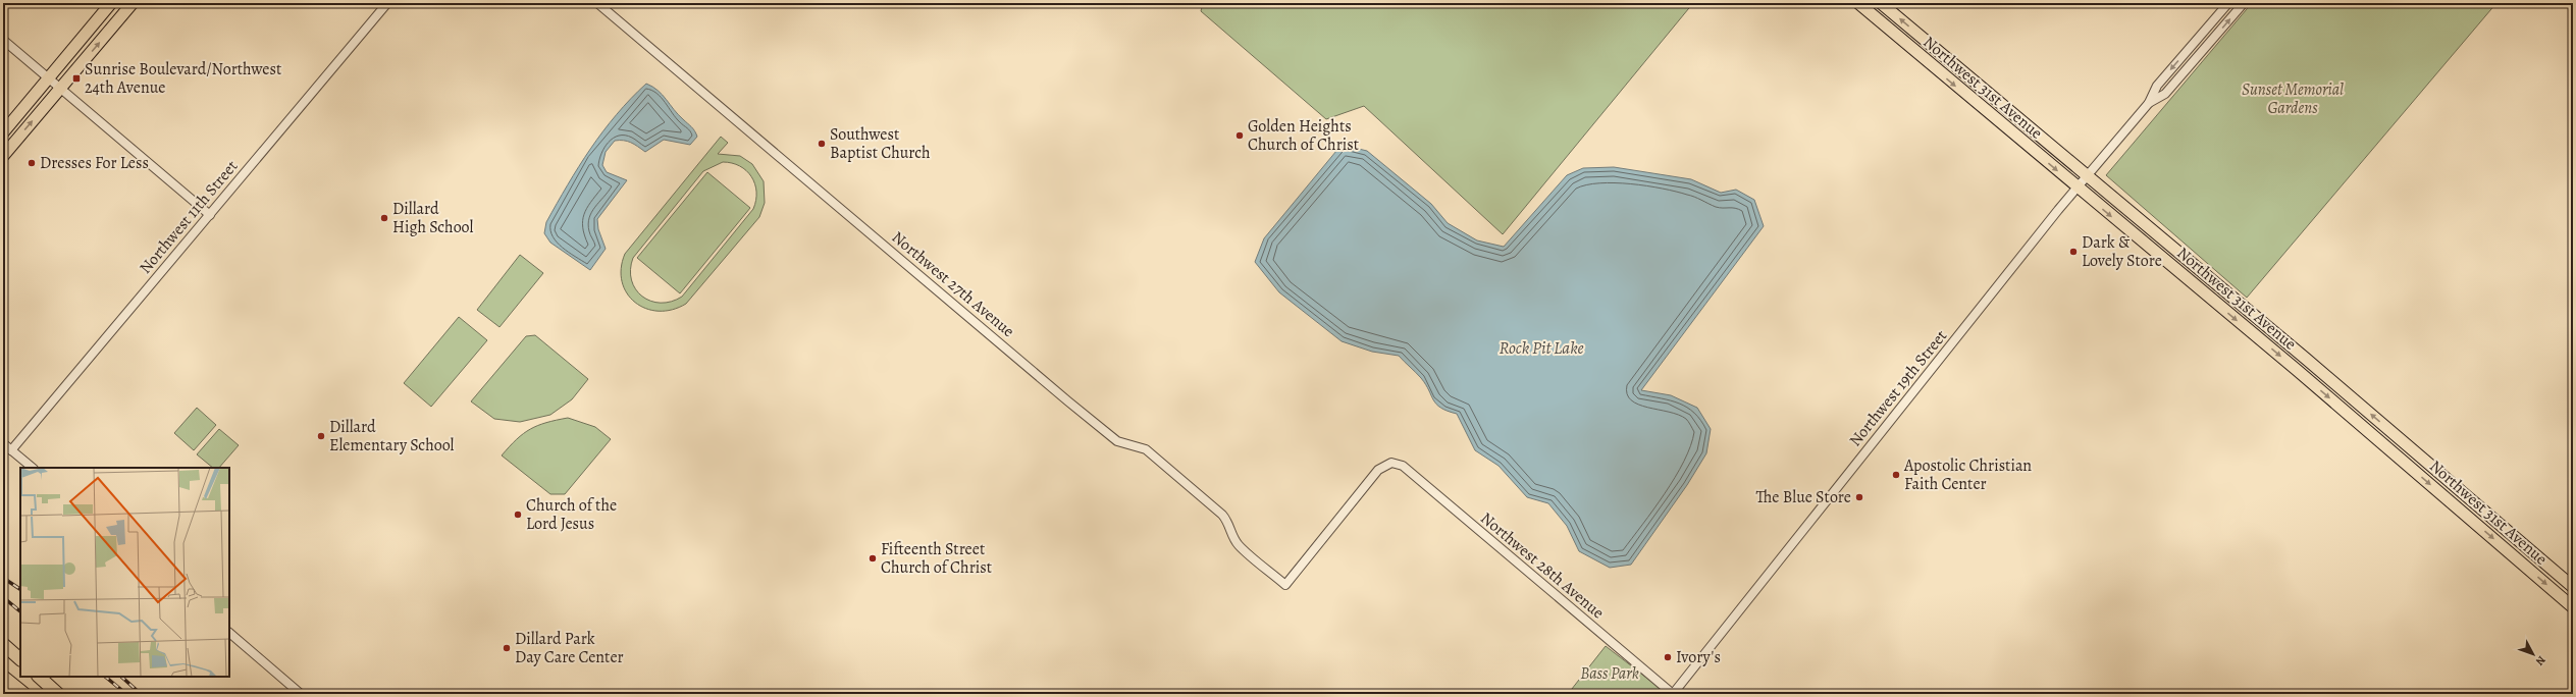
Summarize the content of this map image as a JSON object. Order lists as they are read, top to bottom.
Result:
{
  "streets": {
    "main road": ["Northwest 31st Avenue"],
    "street": [
      "Northwest 11th Street",
      "Northwest 27th Avenue",
      "Northwest 19th Street",
      "Northwest 28th Avenue"
    ]
  },
  "crossings": [
    ["Northwest 31st Avenue", "Northwest 19th Street"],
    ["Northwest 27th Avenue", "Northwest 28th Avenue"],
    ["Northwest 19th Street", "Northwest 28th Avenue"]
  ],
  "water": ["Rock Pit Lake"],
  "parks": ["Sunset Memorial Gardens", "Bass Park"],
  "places": {
    "transit": ["Sunrise Boulevard/Northwest 24th Avenue"],
    "other": [
      "Golden Heights Church of Christ",
      "Southwest Baptist Church",
      "Dresses For Less",
      "Dillard High School",
      "Dark & Lovely Store",
      "Dillard Elementary School",
      "Apostolic Christian Faith Center",
      "The Blue Store",
      "Church of the Lord Jesus",
      "Fifteenth Street Church of Christ",
      "Dillard Park Day Care Center",
      "Ivory's"
    ]
  },
  "north": "bottom right"
}
